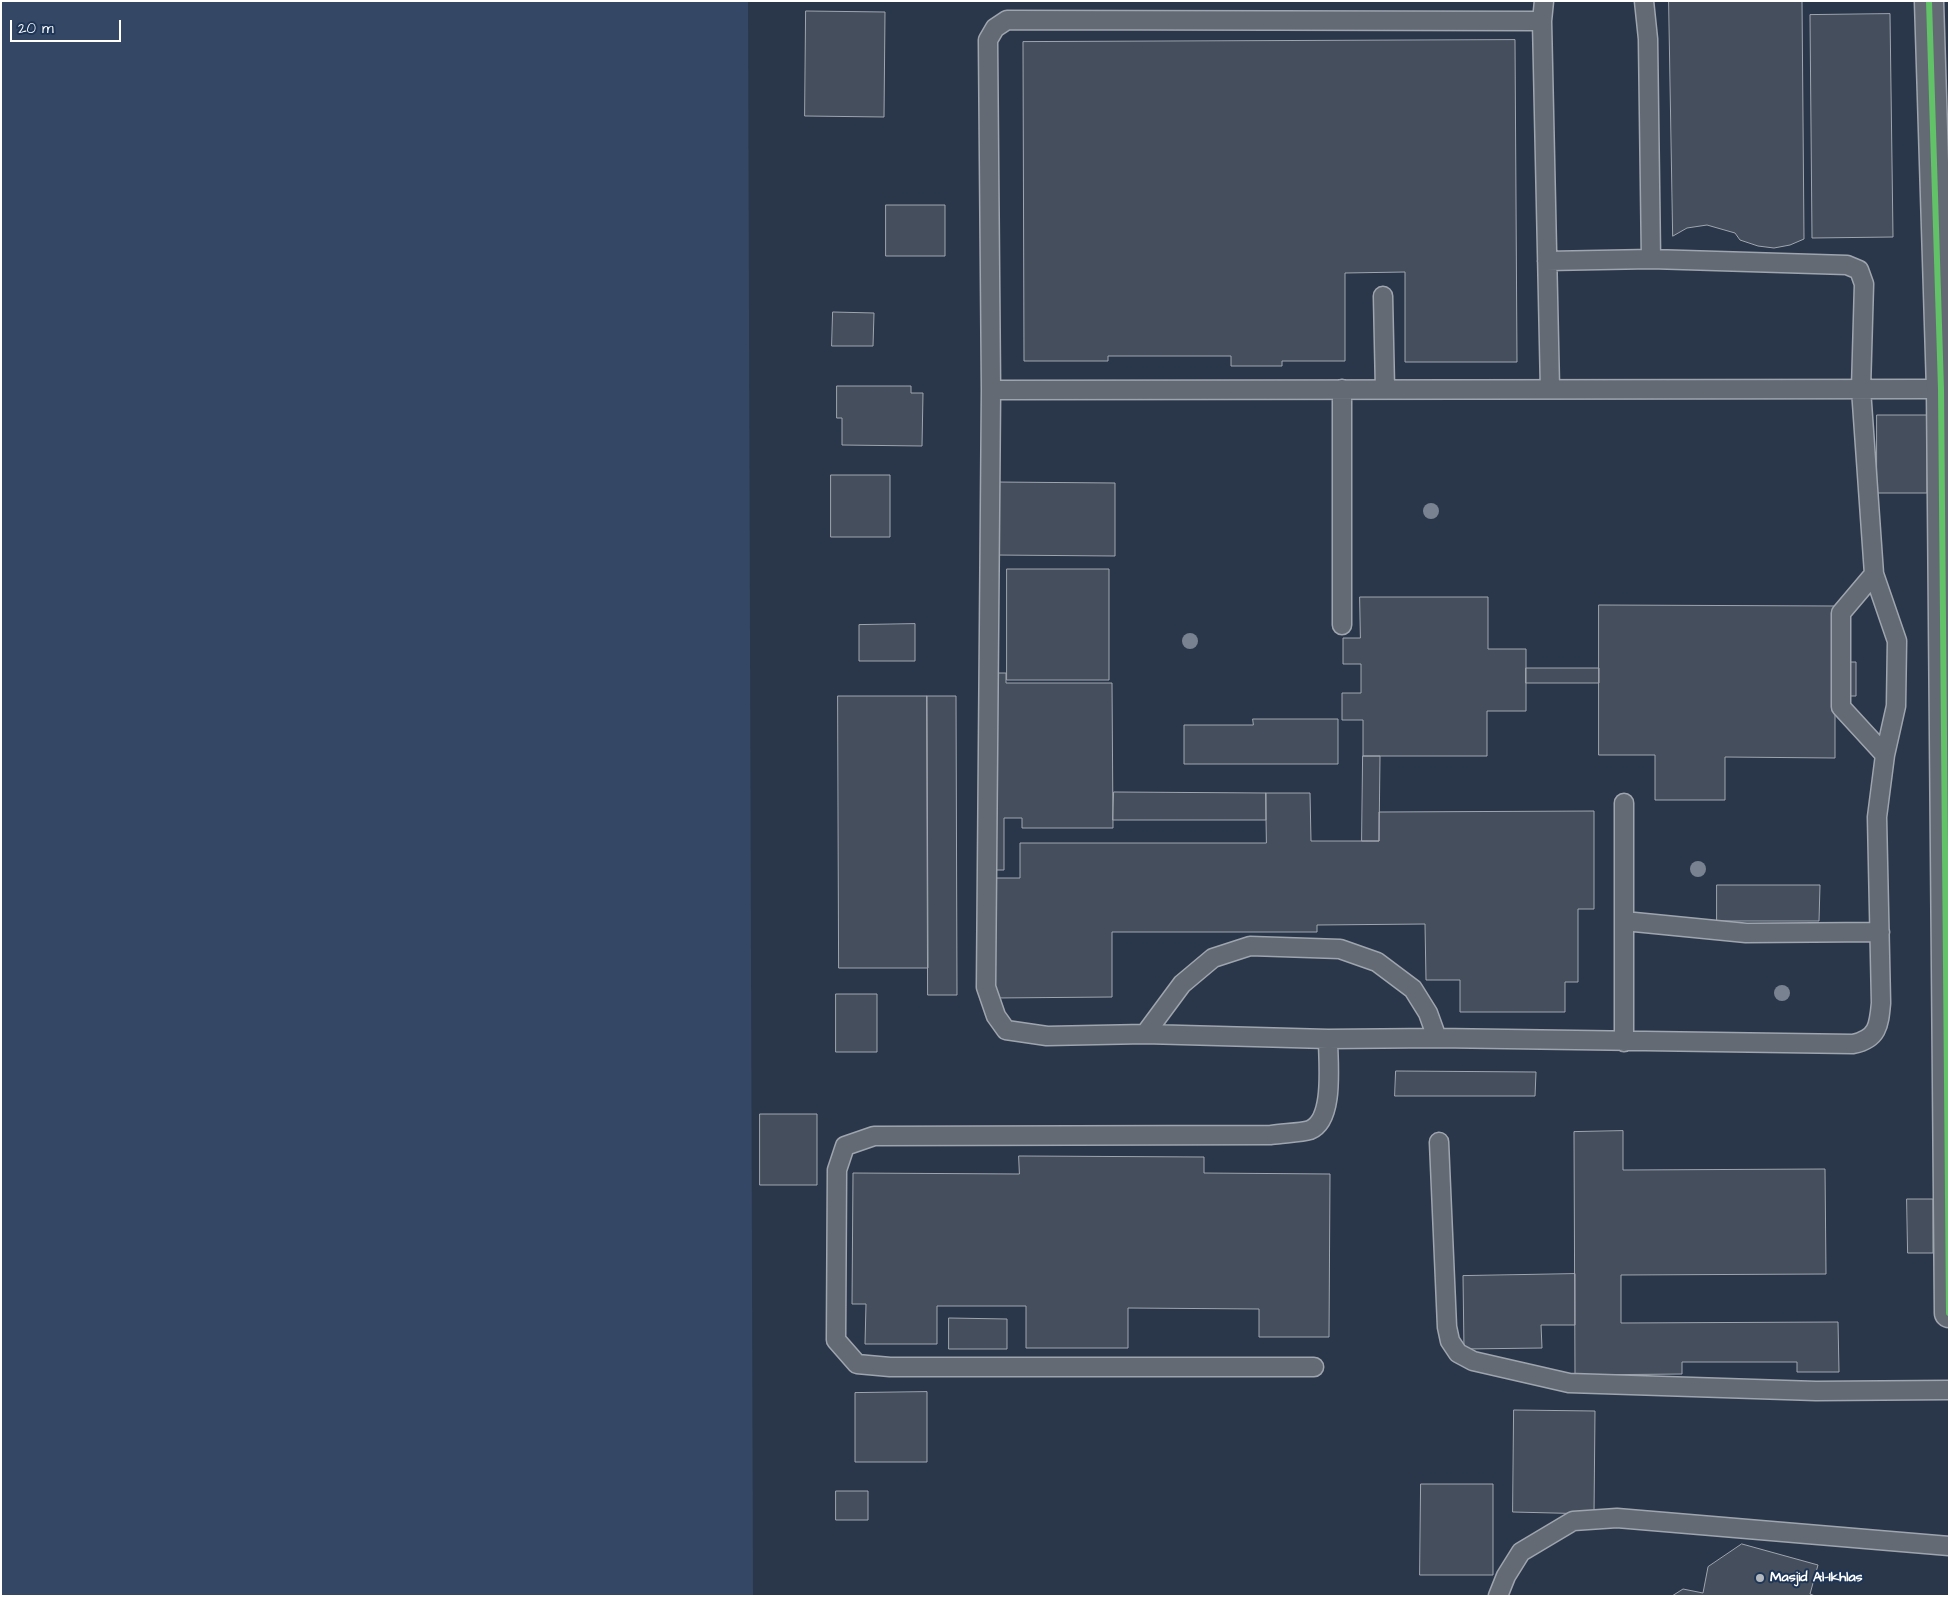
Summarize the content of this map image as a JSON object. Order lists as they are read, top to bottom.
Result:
{
  "places": ["Masjid Al-Ikhlas"],
  "scale_bar": "20 m"
}
